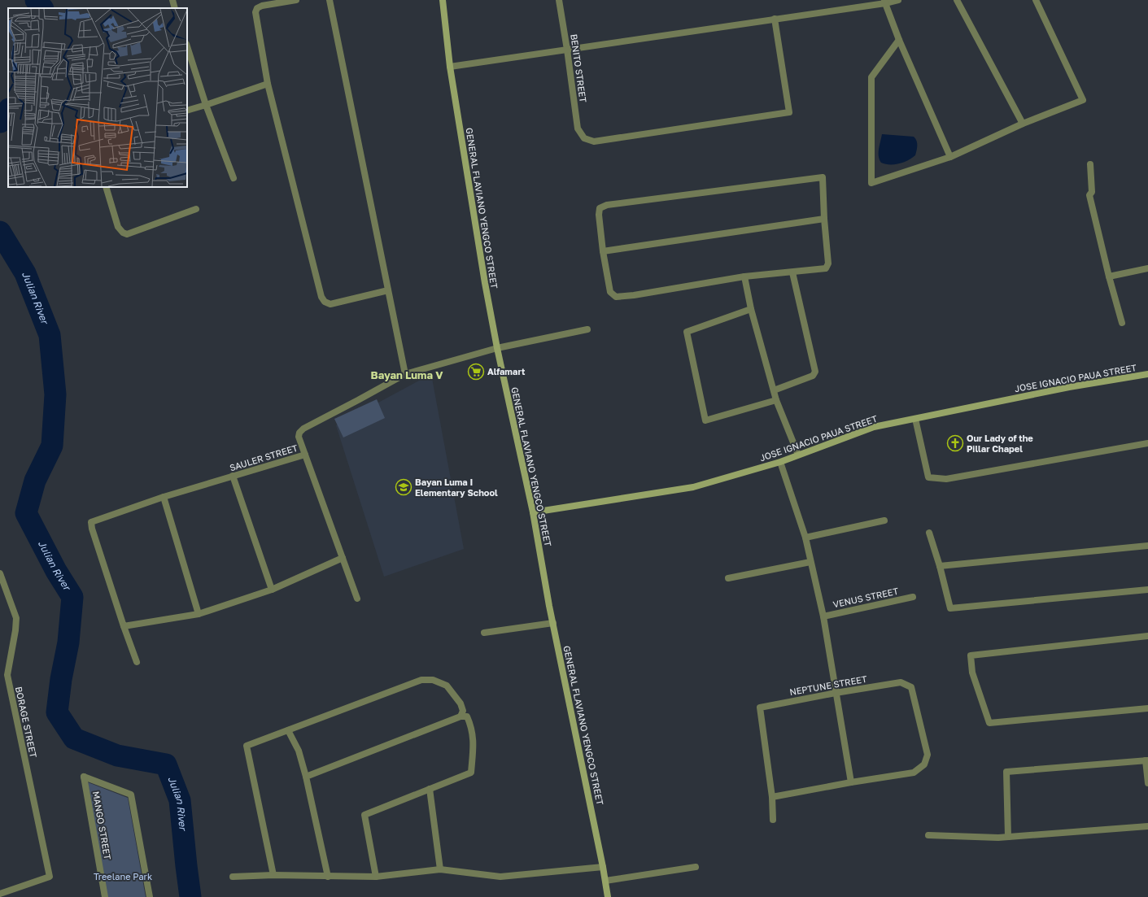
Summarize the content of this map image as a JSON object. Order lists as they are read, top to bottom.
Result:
{
  "streets": {
    "main road": ["GENERAL FLAVIANO YENGCO STREET", "JOSE IGNACIO PAUA STREET"],
    "street": [
      "BENITO STREET",
      "SAULER STREET",
      "VENUS STREET",
      "NEPTUNE STREET",
      "BORAGE STREET",
      "MANGO STREET"
    ]
  },
  "crossings": [
    ["GENERAL FLAVIANO YENGCO STREET", "JOSE IGNACIO PAUA STREET"],
    ["GENERAL FLAVIANO YENGCO STREET", "SAULER STREET"]
  ],
  "districts": ["Bayan Luma V"],
  "water": ["Julian River"],
  "parks": ["Treelane Park"],
  "places": {
    "supermarket": ["Alfamart"],
    "church": ["Our Lady of the Pillar Chapel"],
    "school or university": ["Bayan Luma I Elementary School"]
  }
}
